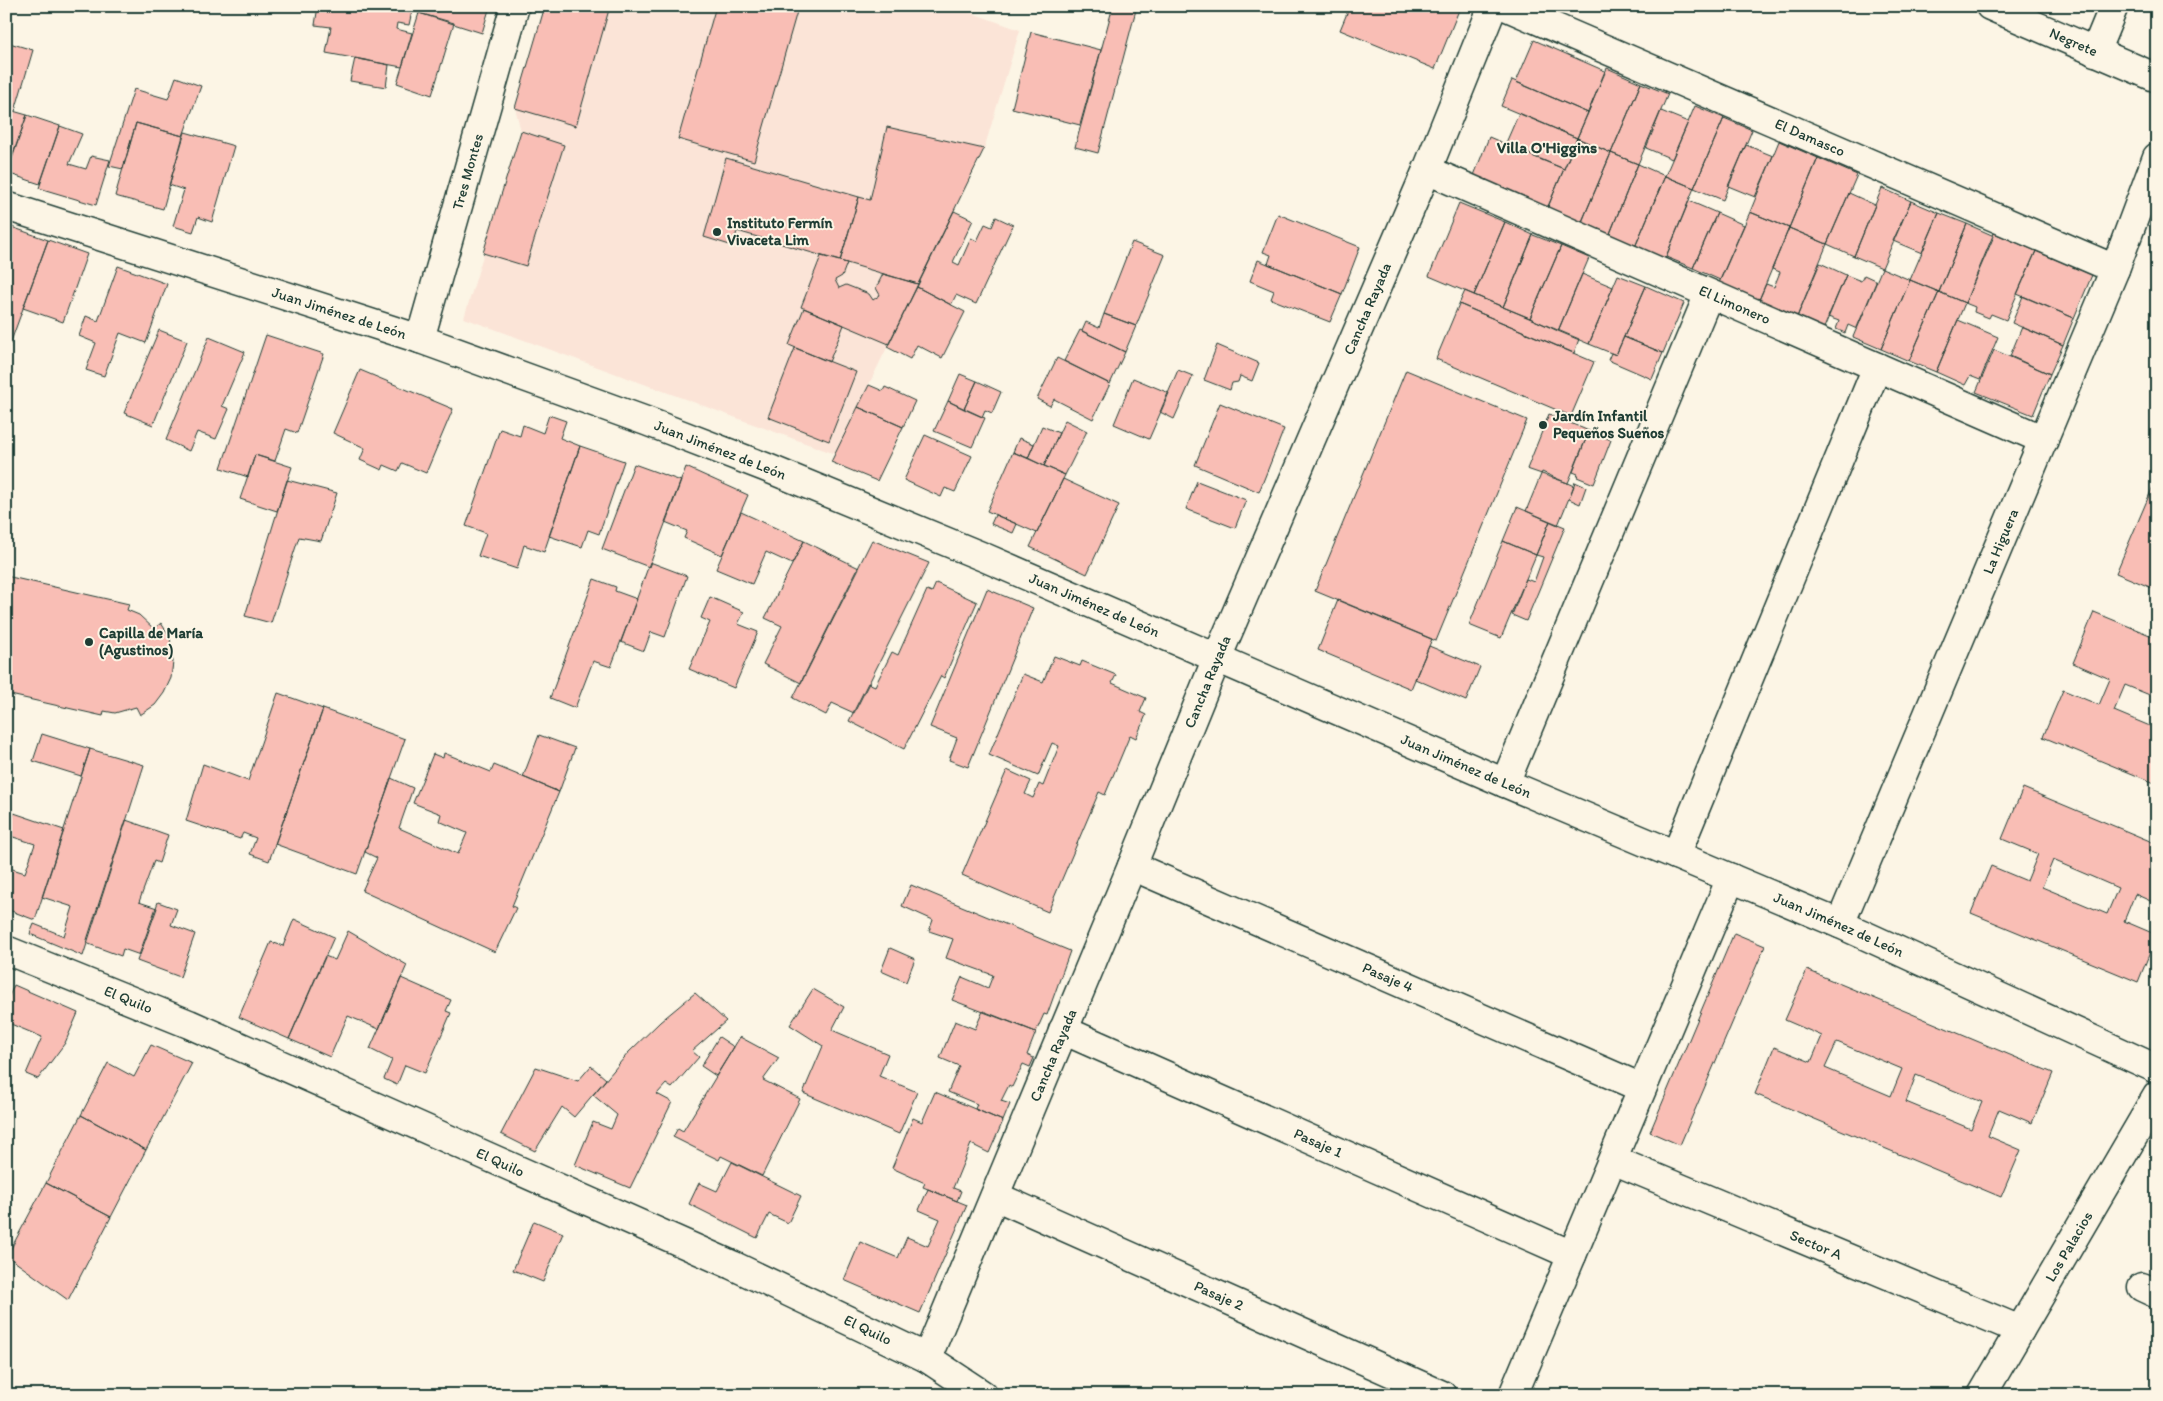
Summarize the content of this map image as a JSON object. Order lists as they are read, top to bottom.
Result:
{
  "streets": {
    "street": [
      "Negrete",
      "El Damasco",
      "Tres Montes",
      "El Limonero",
      "Cancha Rayada",
      "Juan Jiménez de León",
      "La Higuera",
      "Pasaje 4",
      "El Quilo",
      "Pasaje 1",
      "Sector A",
      "Los Palacios",
      "Pasaje 2"
    ]
  },
  "crossings": [
    ["El Damasco", "La Higuera"],
    ["Tres Montes", "Juan Jiménez de León"],
    ["El Limonero", "Cancha Rayada"],
    ["El Limonero", "La Higuera"],
    ["Cancha Rayada", "Juan Jiménez de León"],
    ["Cancha Rayada", "Pasaje 4"],
    ["Cancha Rayada", "El Quilo"],
    ["Cancha Rayada", "Pasaje 1"],
    ["Cancha Rayada", "Pasaje 2"],
    ["Juan Jiménez de León", "La Higuera"],
    ["Sector A", "Los Palacios"]
  ],
  "districts": ["Villa O'Higgins"],
  "places": ["Instituto Fermín Vivaceta Lim", "Jardín Infantil Pequeños Sueños", "Capilla de María (Agustinos)"]
}
